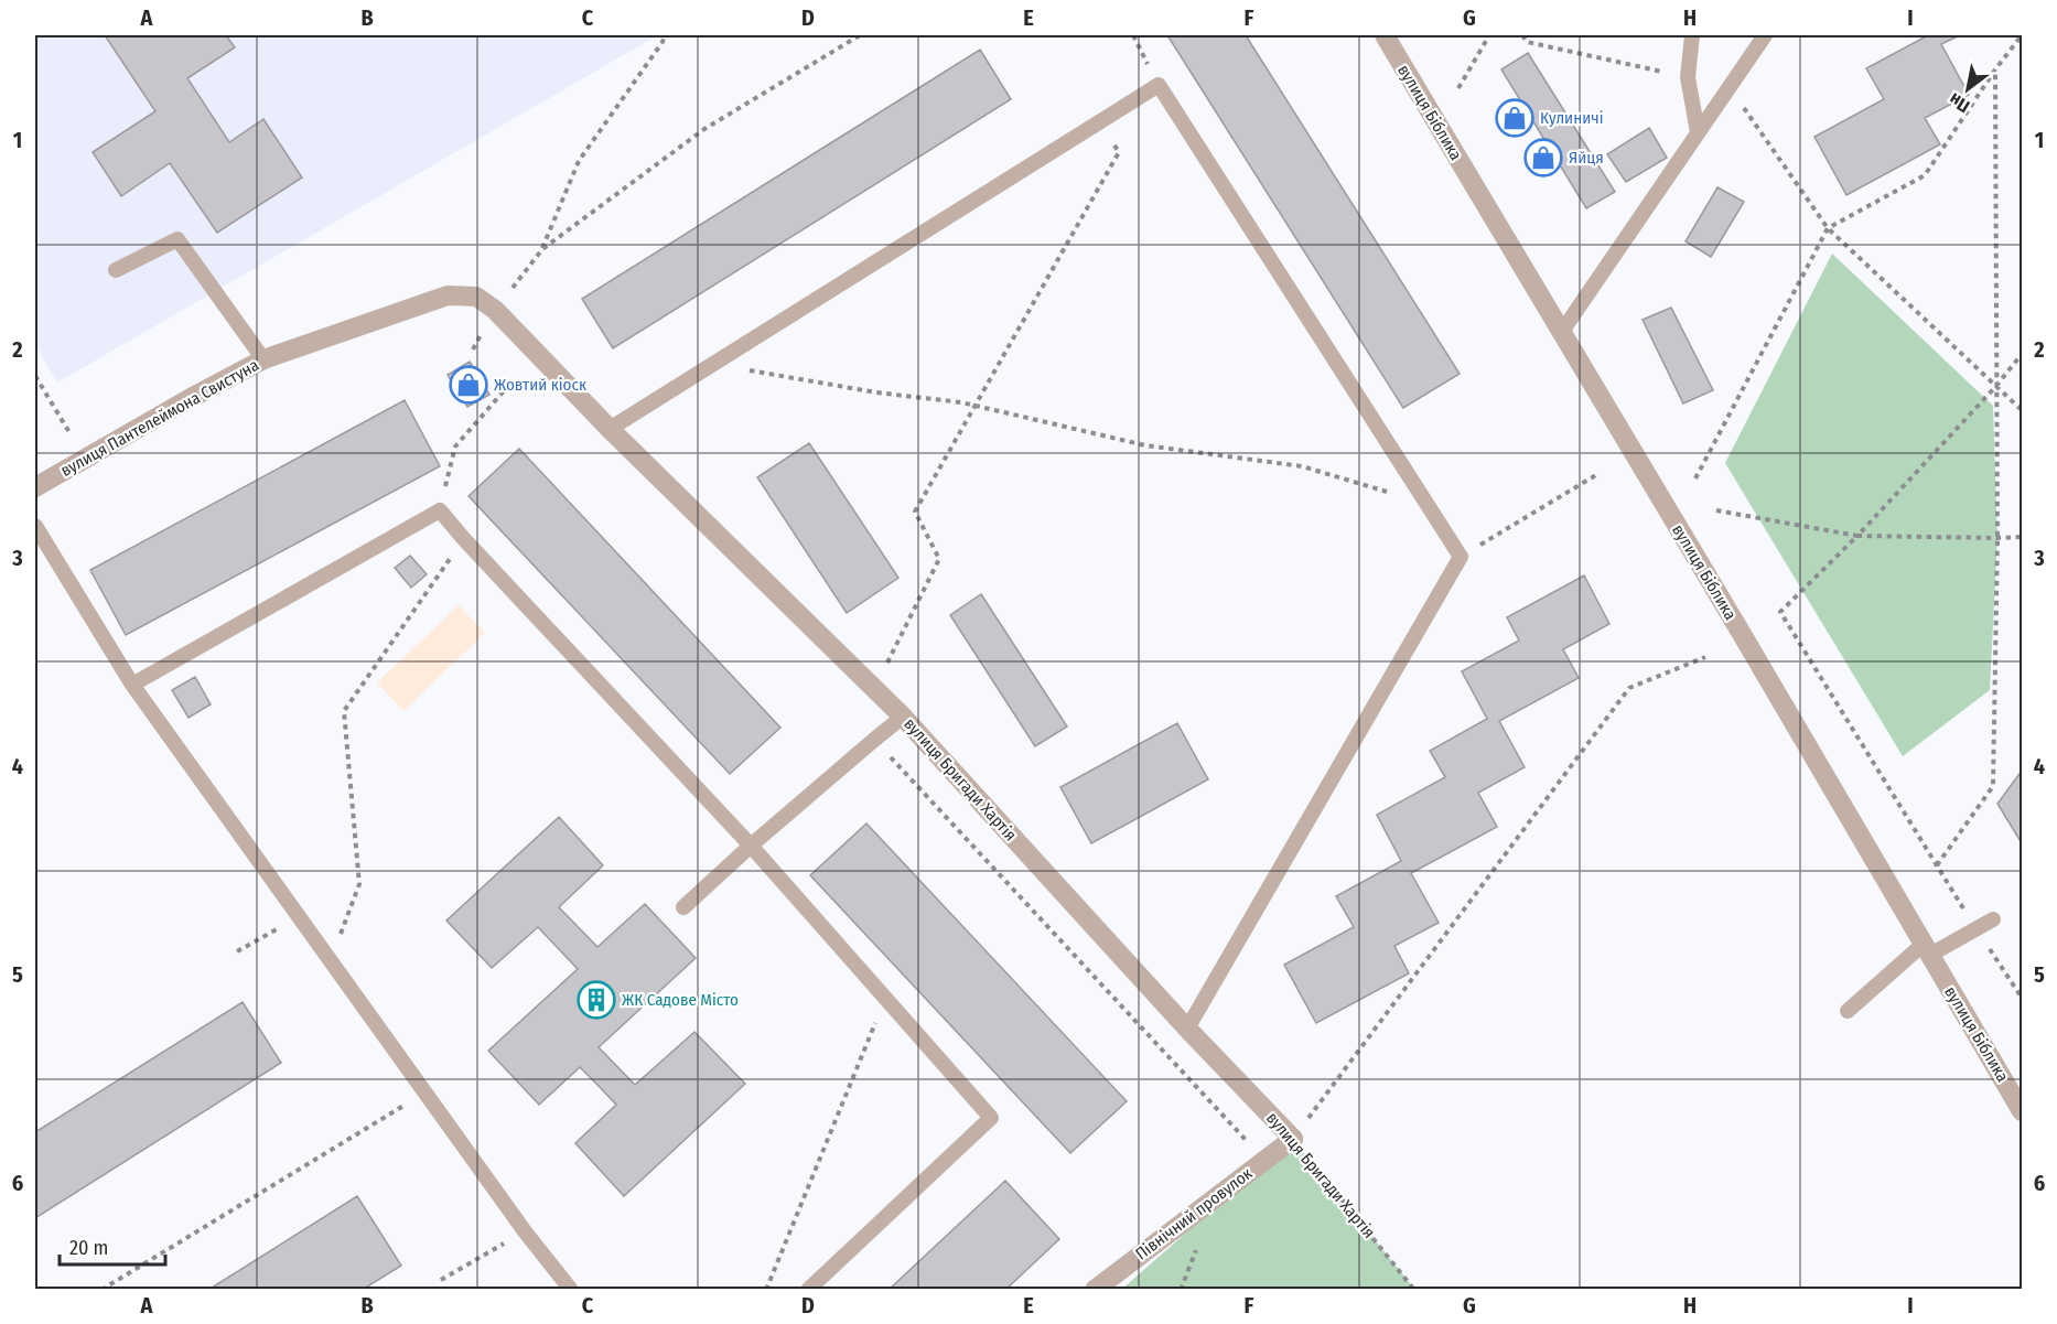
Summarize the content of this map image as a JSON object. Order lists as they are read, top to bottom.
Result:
{
  "streets": {
    "street": [
      "вулиця Біблика",
      "вулиця Пантелеймона Свистуна",
      "вулиця Бригади Хартія",
      "Північний провулок"
    ]
  },
  "crossings": [
    ["вулиця Пантелеймона Свистуна", "вулиця Бригади Хартія"],
    ["вулиця Бригади Хартія", "Північний провулок"]
  ],
  "places": {
    "shop": ["Кулиничі", "Яйця", "Жовтий кіоск"],
    "building": ["ЖК Садове Місто"]
  },
  "scale_bar": "20 m",
  "north": "bottom left",
  "grid": {
    "columns": [
      "A",
      "B",
      "C",
      "D",
      "E",
      "F",
      "G",
      "H",
      "I"
    ],
    "rows": [
      "1",
      "2",
      "3",
      "4",
      "5",
      "6"
    ]
  }
}
